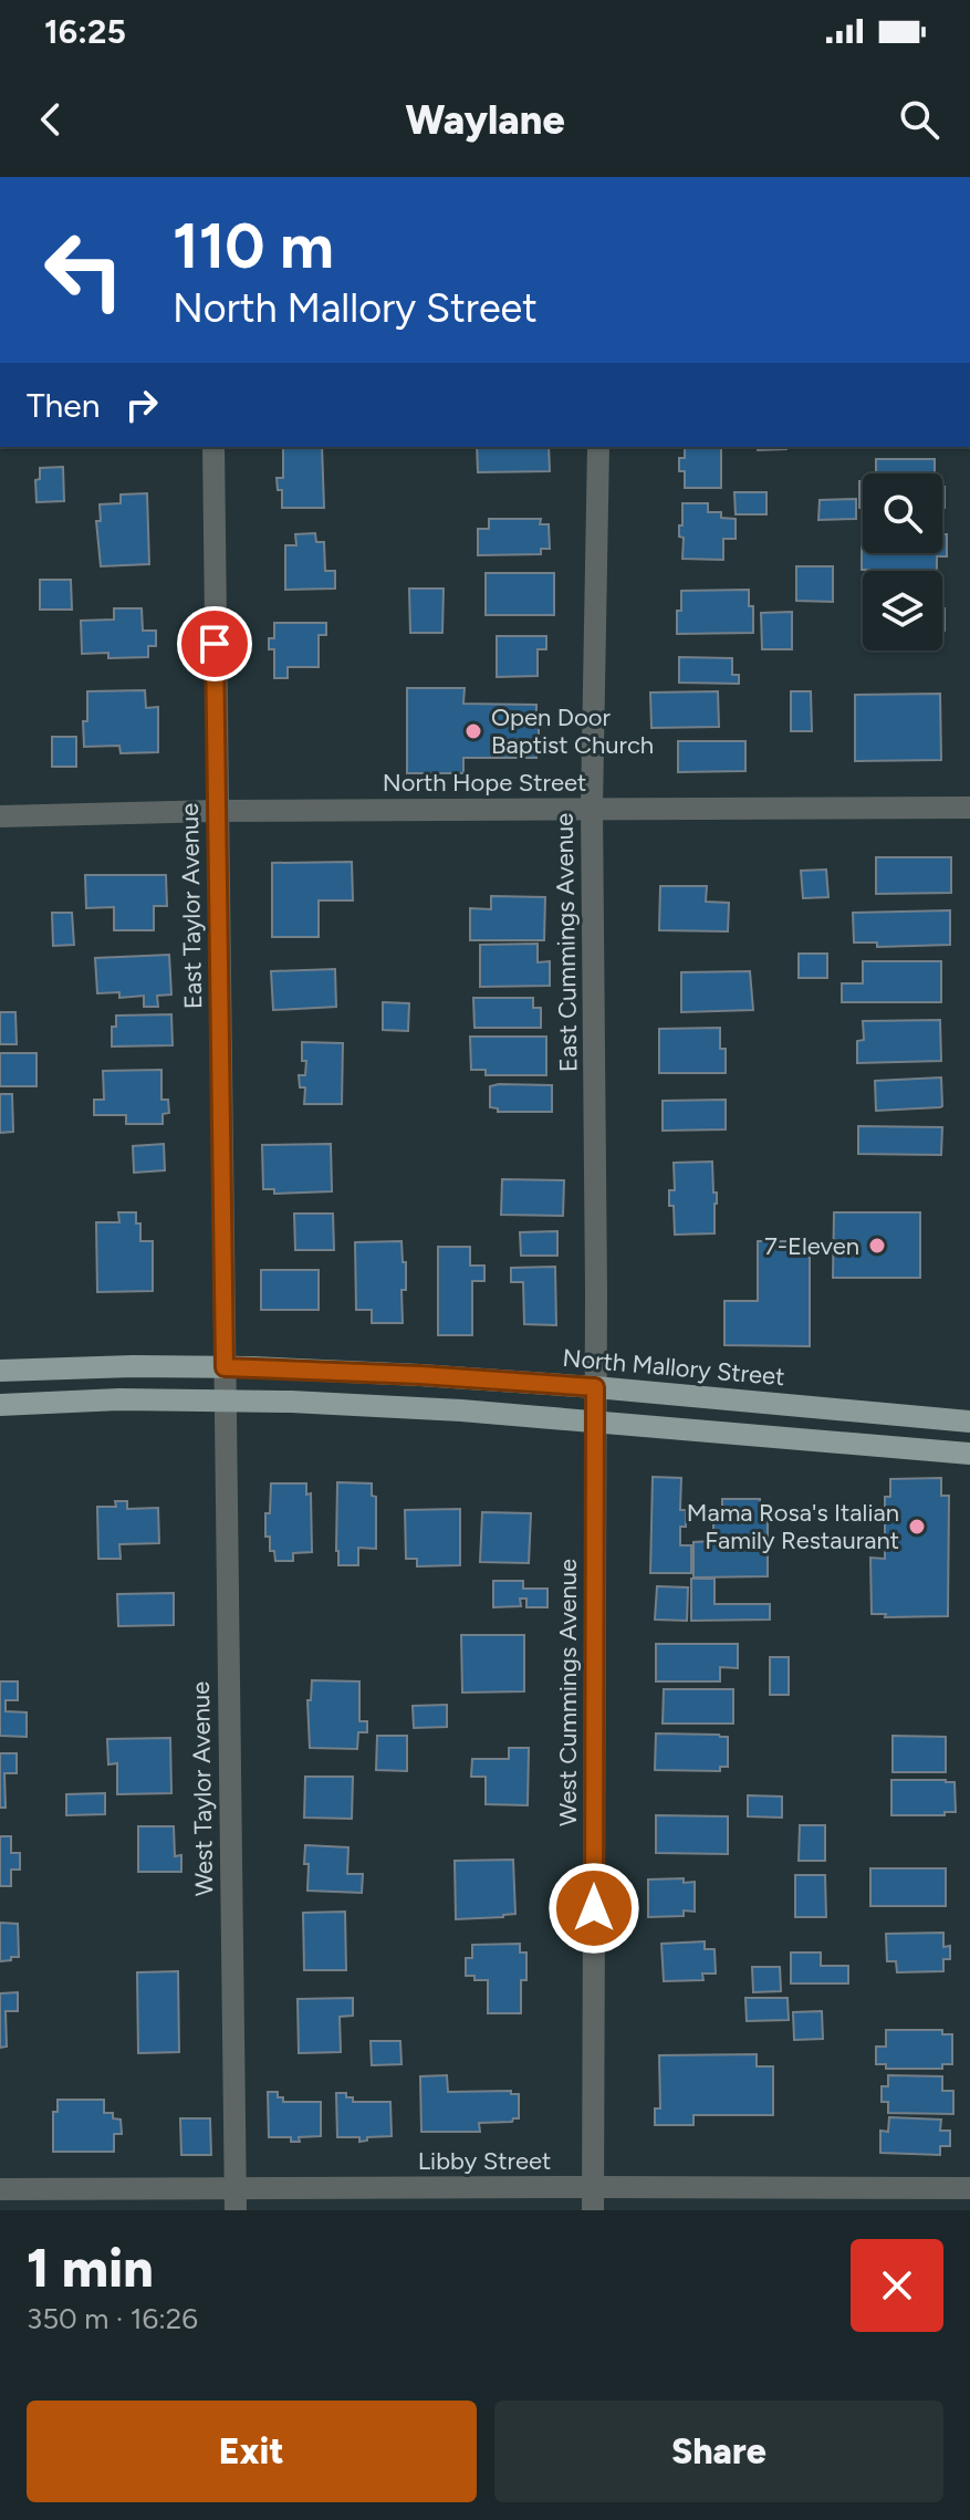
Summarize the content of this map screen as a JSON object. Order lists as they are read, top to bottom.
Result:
{
  "streets": {
    "main road": ["North Mallory Street"],
    "street": [
      "North Hope Street",
      "East Taylor Avenue",
      "East Cummings Avenue",
      "West Cummings Avenue",
      "West Taylor Avenue",
      "Libby Street"
    ]
  },
  "crossings": [
    ["North Hope Street", "East Taylor Avenue"],
    ["North Hope Street", "East Cummings Avenue"],
    ["East Taylor Avenue", "North Mallory Street"],
    ["East Taylor Avenue", "West Taylor Avenue"],
    ["East Cummings Avenue", "North Mallory Street"],
    ["East Cummings Avenue", "West Cummings Avenue"],
    ["North Mallory Street", "West Cummings Avenue"],
    ["North Mallory Street", "West Taylor Avenue"],
    ["West Cummings Avenue", "Libby Street"],
    ["West Taylor Avenue", "Libby Street"]
  ],
  "places": ["Open Door Baptist Church", "7-Eleven", "Mama Rosa's Italian Family Restaurant"],
  "page": {
    "status": "16:25",
    "header": "Waylane",
    "turn": ["110 m", "North Mallory Street"],
    "then": "Then",
    "heading": ["1 min", "350 m · 16:26"],
    "buttons": ["Exit", "Share"]
  }
}
